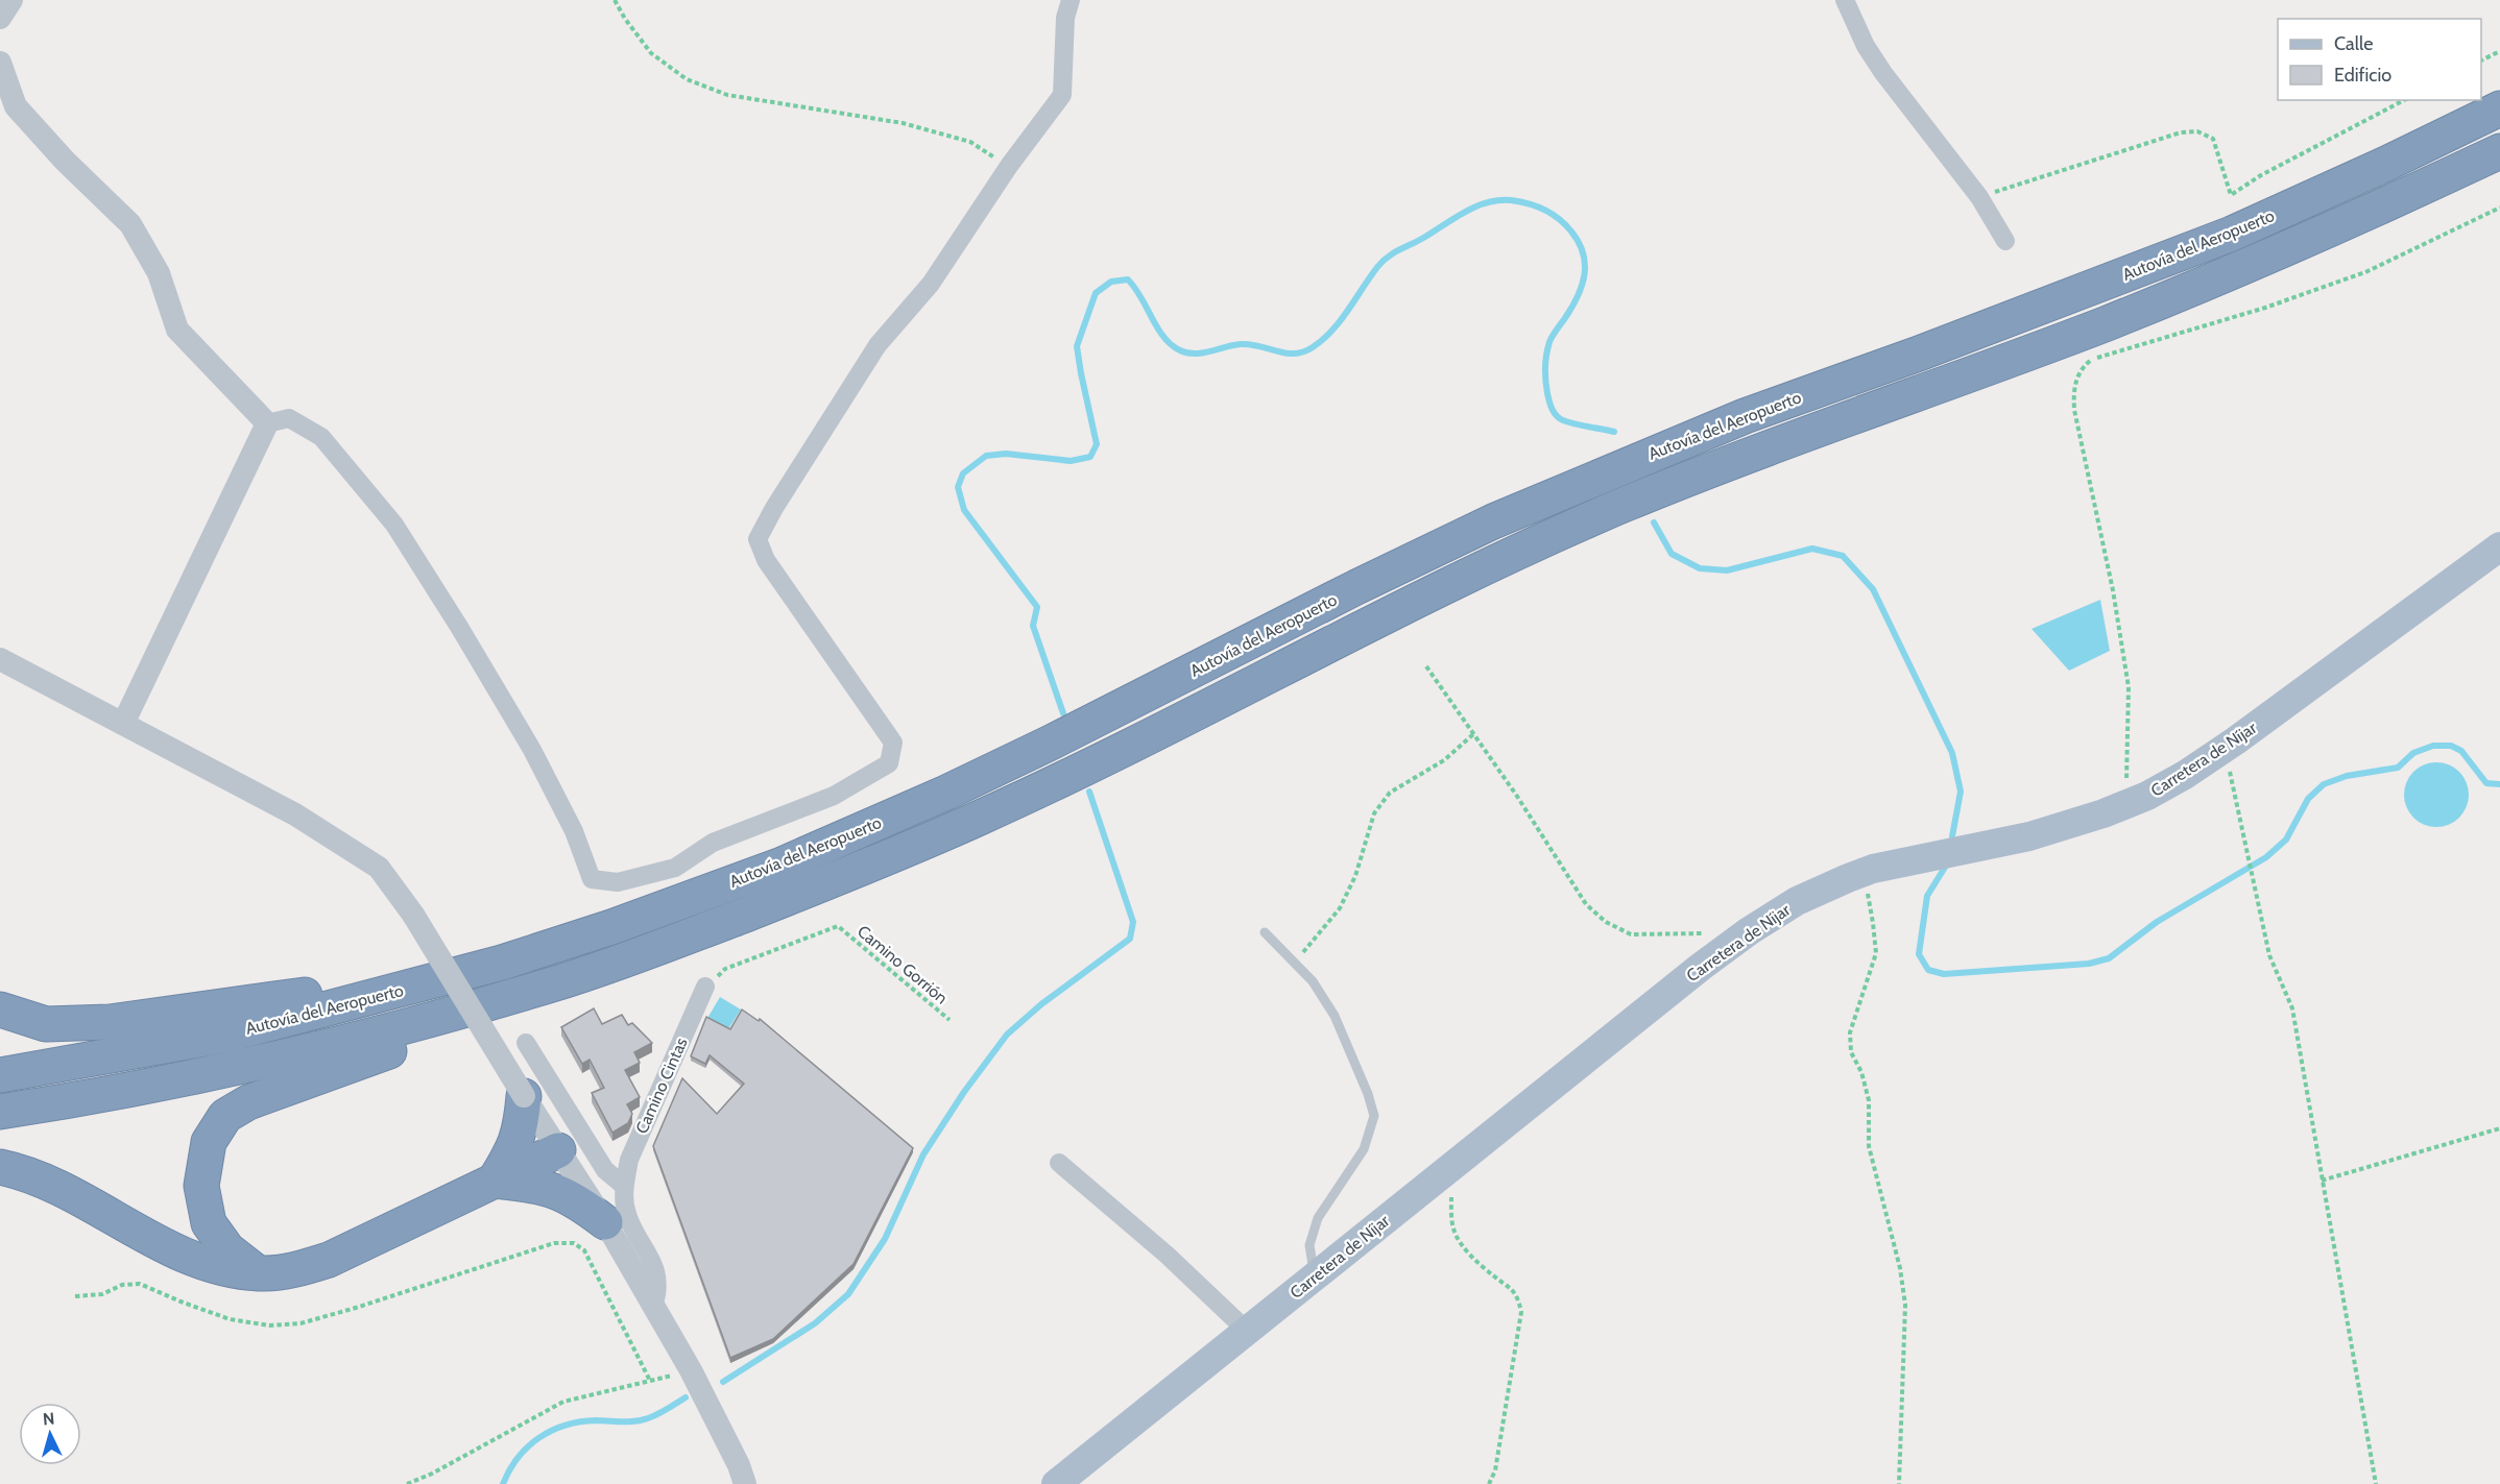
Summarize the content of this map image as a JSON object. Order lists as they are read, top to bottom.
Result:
{
  "streets": {
    "highway": ["Autovía del Aeropuerto"],
    "main road": ["Carretera de Níjar"],
    "street": ["Camino Cintas"],
    "path": ["Camino Gorrión"]
  },
  "crossings": [
    ["Camino Gorrión", "Camino Cintas"]
  ],
  "legend": ["Calle", "Edificio"],
  "north": "top"
}
